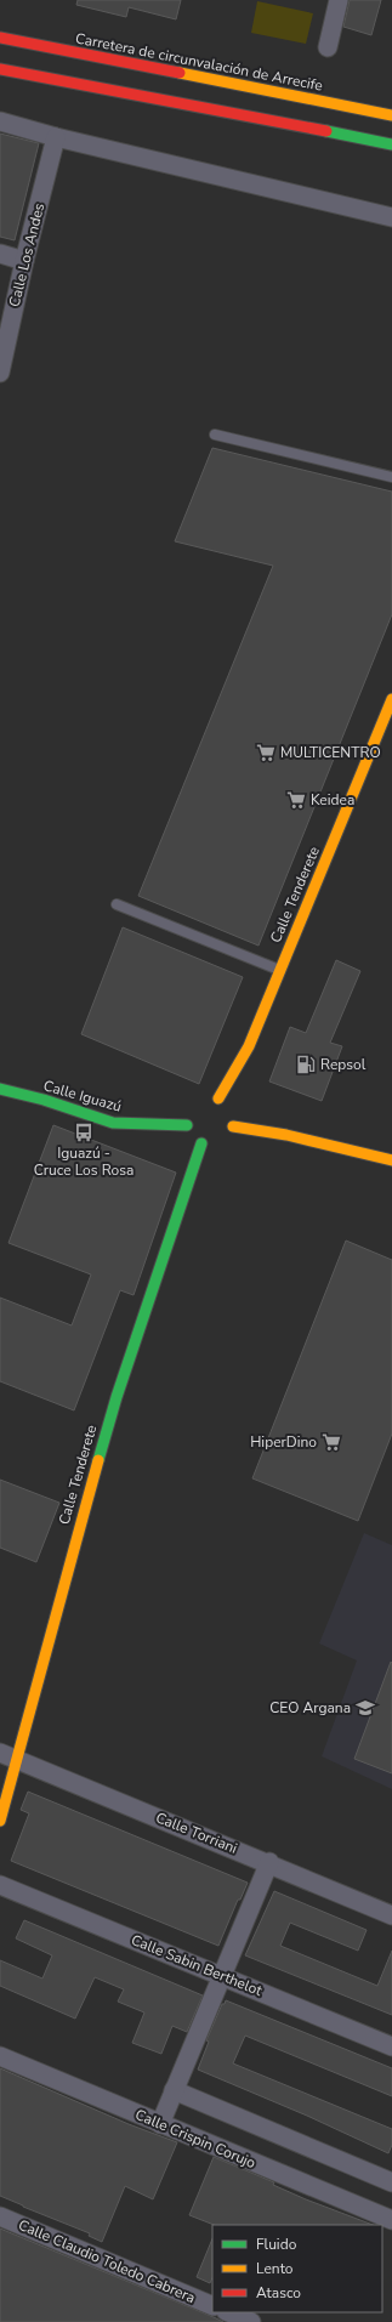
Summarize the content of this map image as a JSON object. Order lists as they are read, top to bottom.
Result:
{
  "streets": {
    "main road": ["Carretera de circunvalación de Arrecife", "Calle Tenderete", "Calle Iguazú"],
    "street": [
      "Calle Los Andes",
      "Calle Torriani",
      "Calle Sabin Berthelot",
      "Calle Crispin Corujo",
      "Calle Claudio Toledo Cabrera"
    ]
  },
  "crossings": [
    ["Calle Tenderete", "Calle Iguazú"],
    ["Calle Tenderete", "Calle Torriani"]
  ],
  "places": {
    "supermarket": ["MULTICENTRO", "Keidea", "HiperDino"],
    "fuel station": ["Repsol"],
    "bus stop": ["Iguazú - Cruce Los Rosa"],
    "school or university": ["CEO Argana"]
  },
  "legend": ["Fluido", "Lento", "Atasco"]
}
